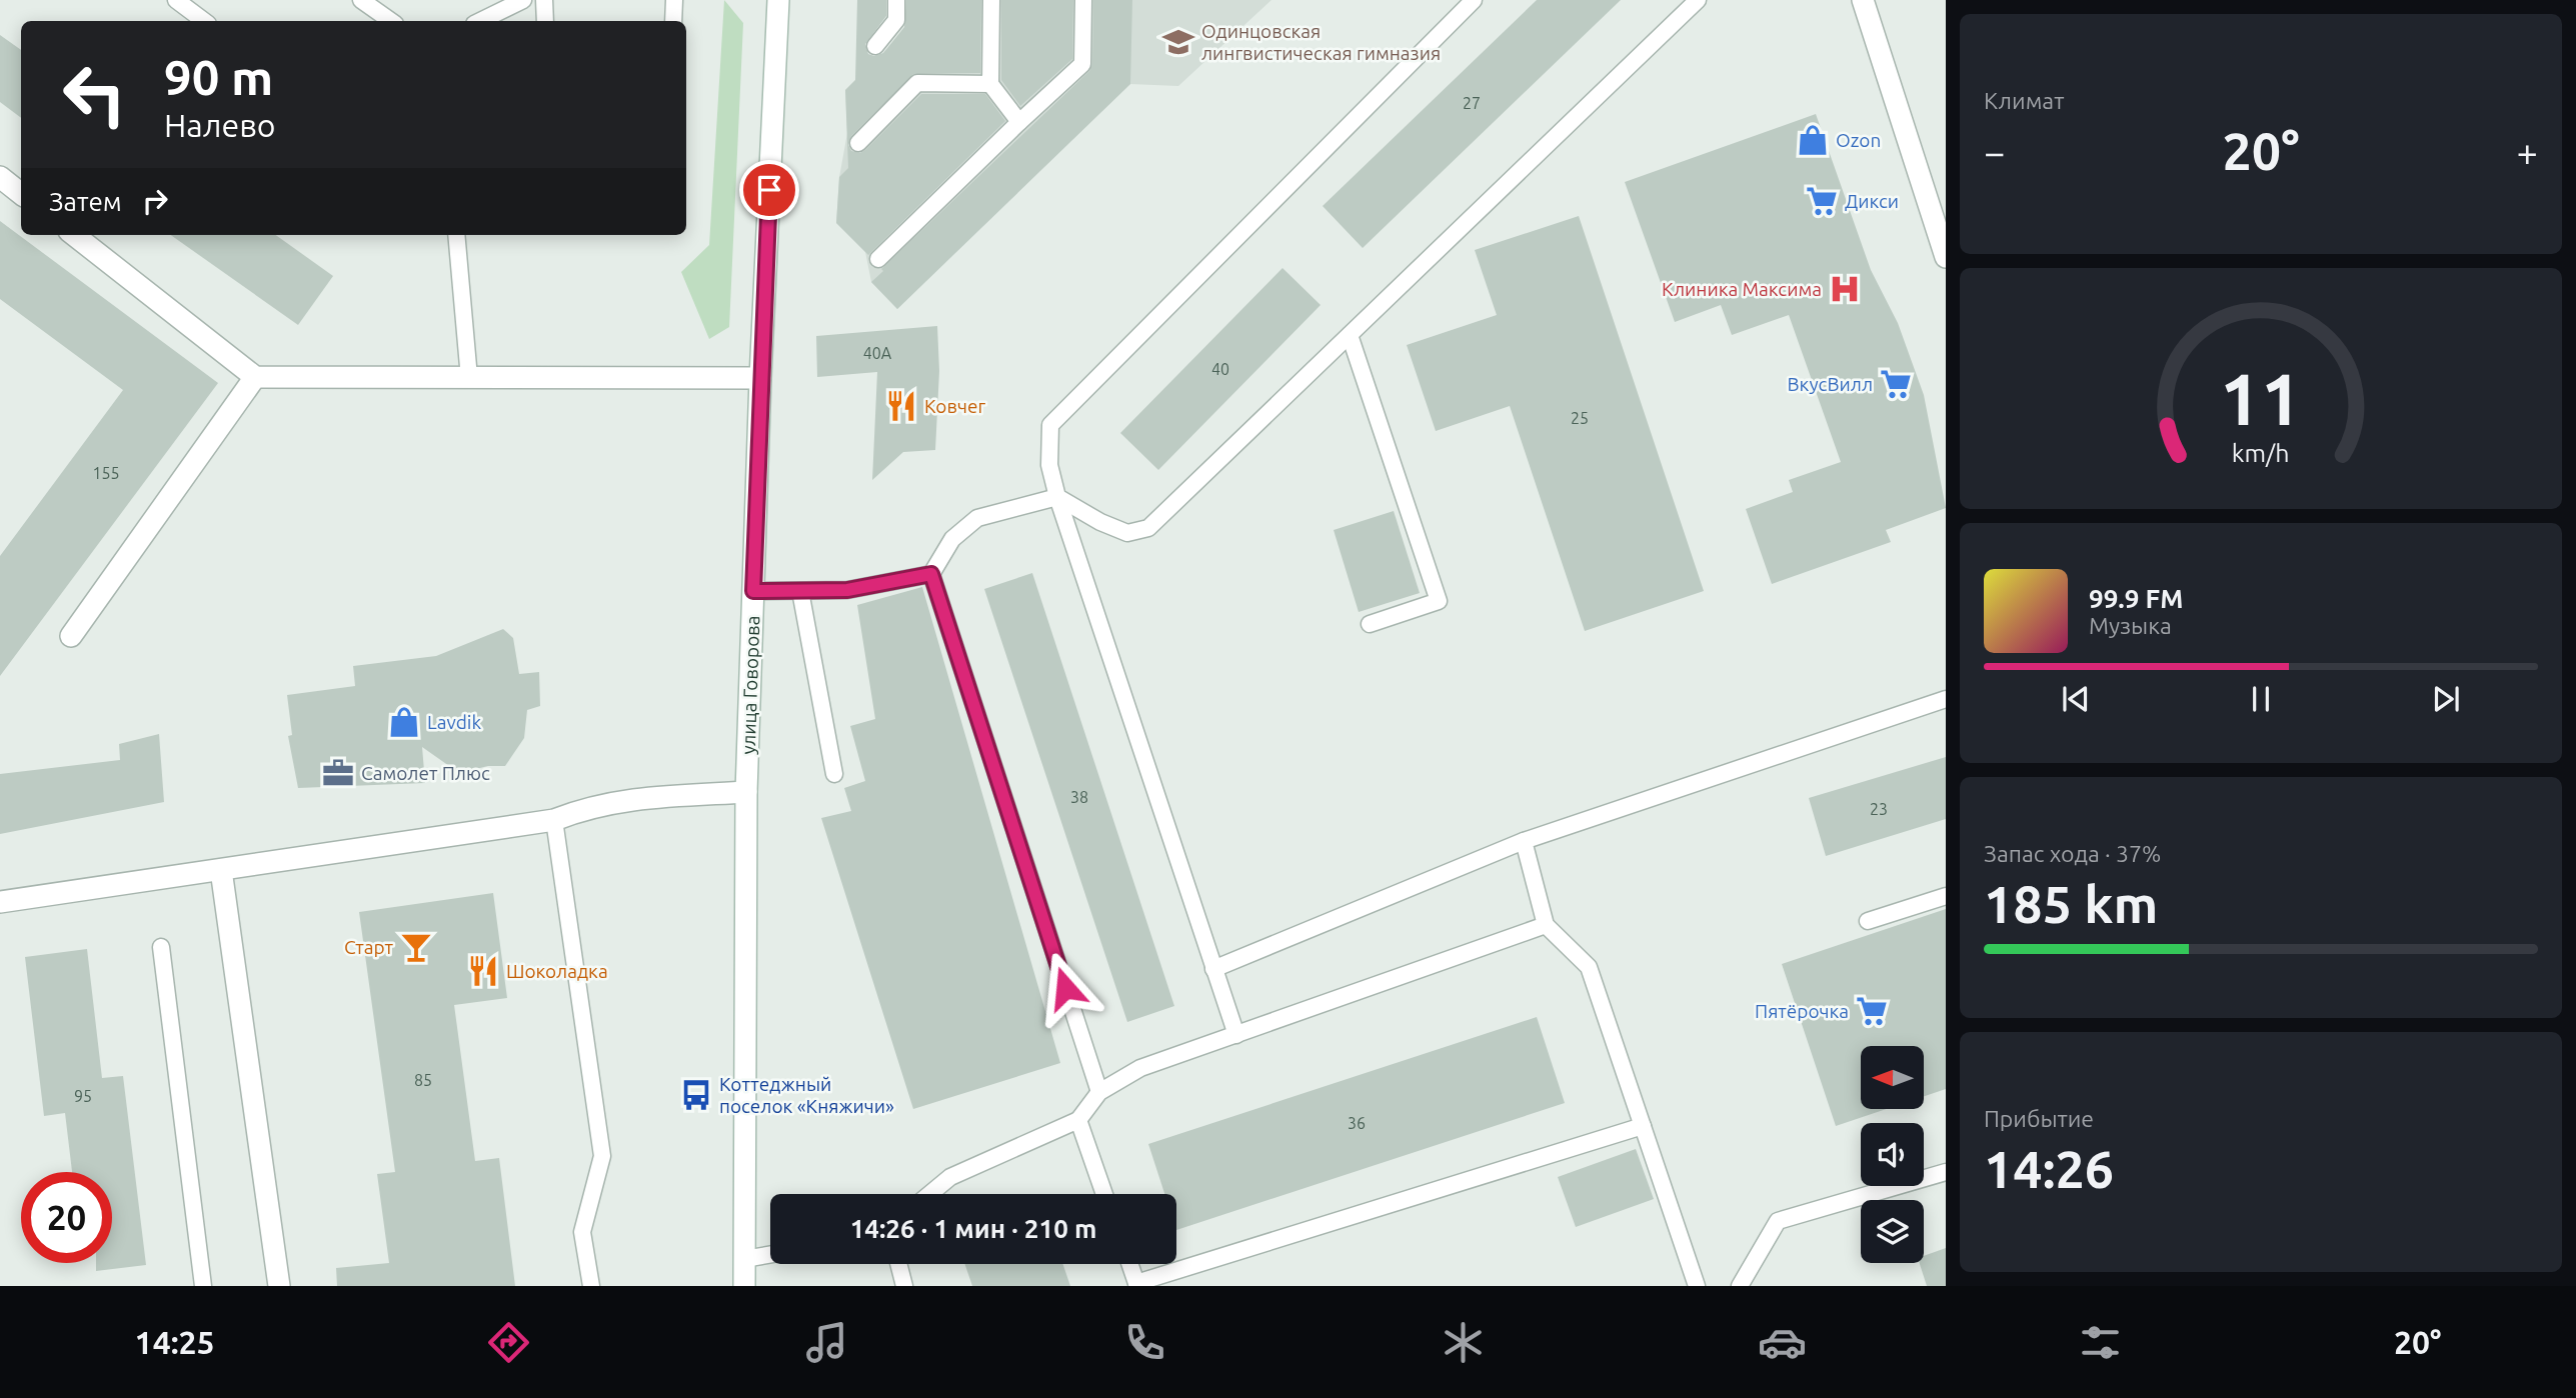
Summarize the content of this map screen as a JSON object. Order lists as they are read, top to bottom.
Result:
{
  "streets": {
    "street": ["улица Говорова"]
  },
  "places": {
    "school or university": ["Одинцовская лингвистическая гимназия"],
    "shop": ["Ozon", "Lavdik"],
    "supermarket": ["Дикси", "ВкусВилл", "Пятёрочка"],
    "hospital": ["Клиника Максима"],
    "restaurant": ["Ковчег", "Шоколадка"],
    "office": ["Самолет Плюс"],
    "bar": ["Старт"],
    "bus stop": ["Коттеджный поселок «Княжичи»"]
  },
  "house_numbers": [
    "27",
    "40А",
    "40",
    "25",
    "155",
    "38",
    "23",
    "85",
    "95",
    "36"
  ],
  "north": "left",
  "page": {
    "tile": [
      "Климат",
      ["Запас хода · 37%", "185 km"],
      ["Прибытие", "14:26"]
    ],
    "turn": ["90 m", "Налево"],
    "heat": ["−", "20°", "+"],
    "then": "Затем",
    "song": ["99.9 FM", "Музыка"],
    "limit": "20",
    "trip": "14:26 · 1 мин · 210 m",
    "tabs": ["14:25", "20°"],
    "gauge": ["11", "km/h"]
  }
}
